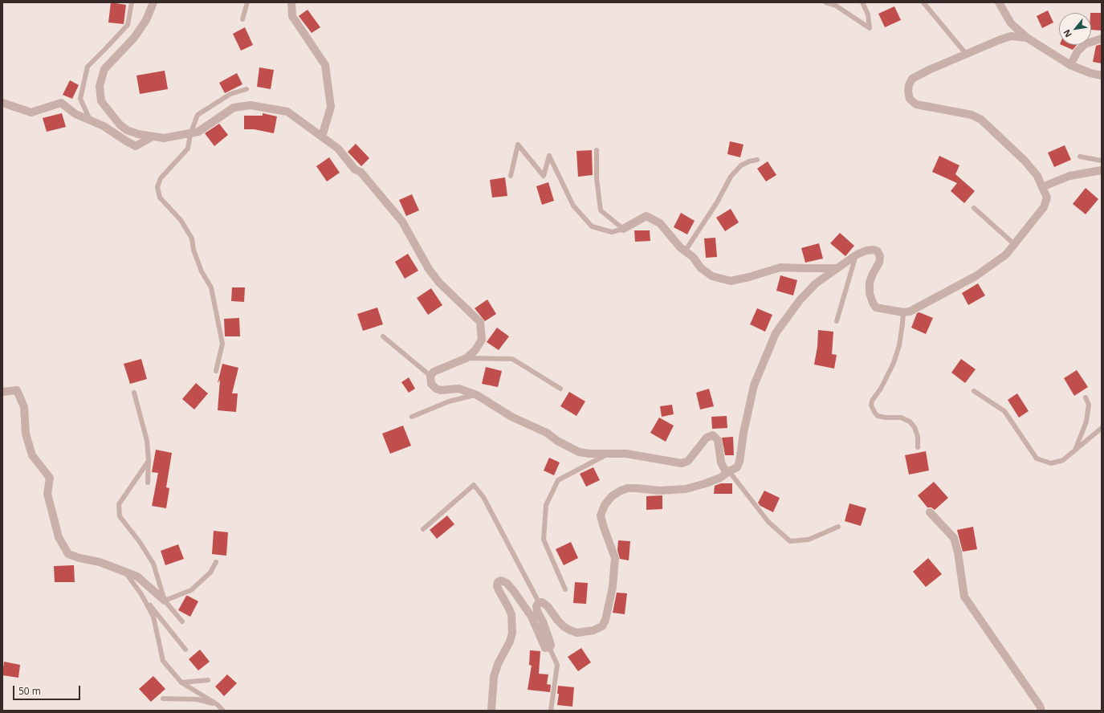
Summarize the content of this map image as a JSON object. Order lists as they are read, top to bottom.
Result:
{
  "scale_bar": "50 m",
  "north": "bottom left"
}
